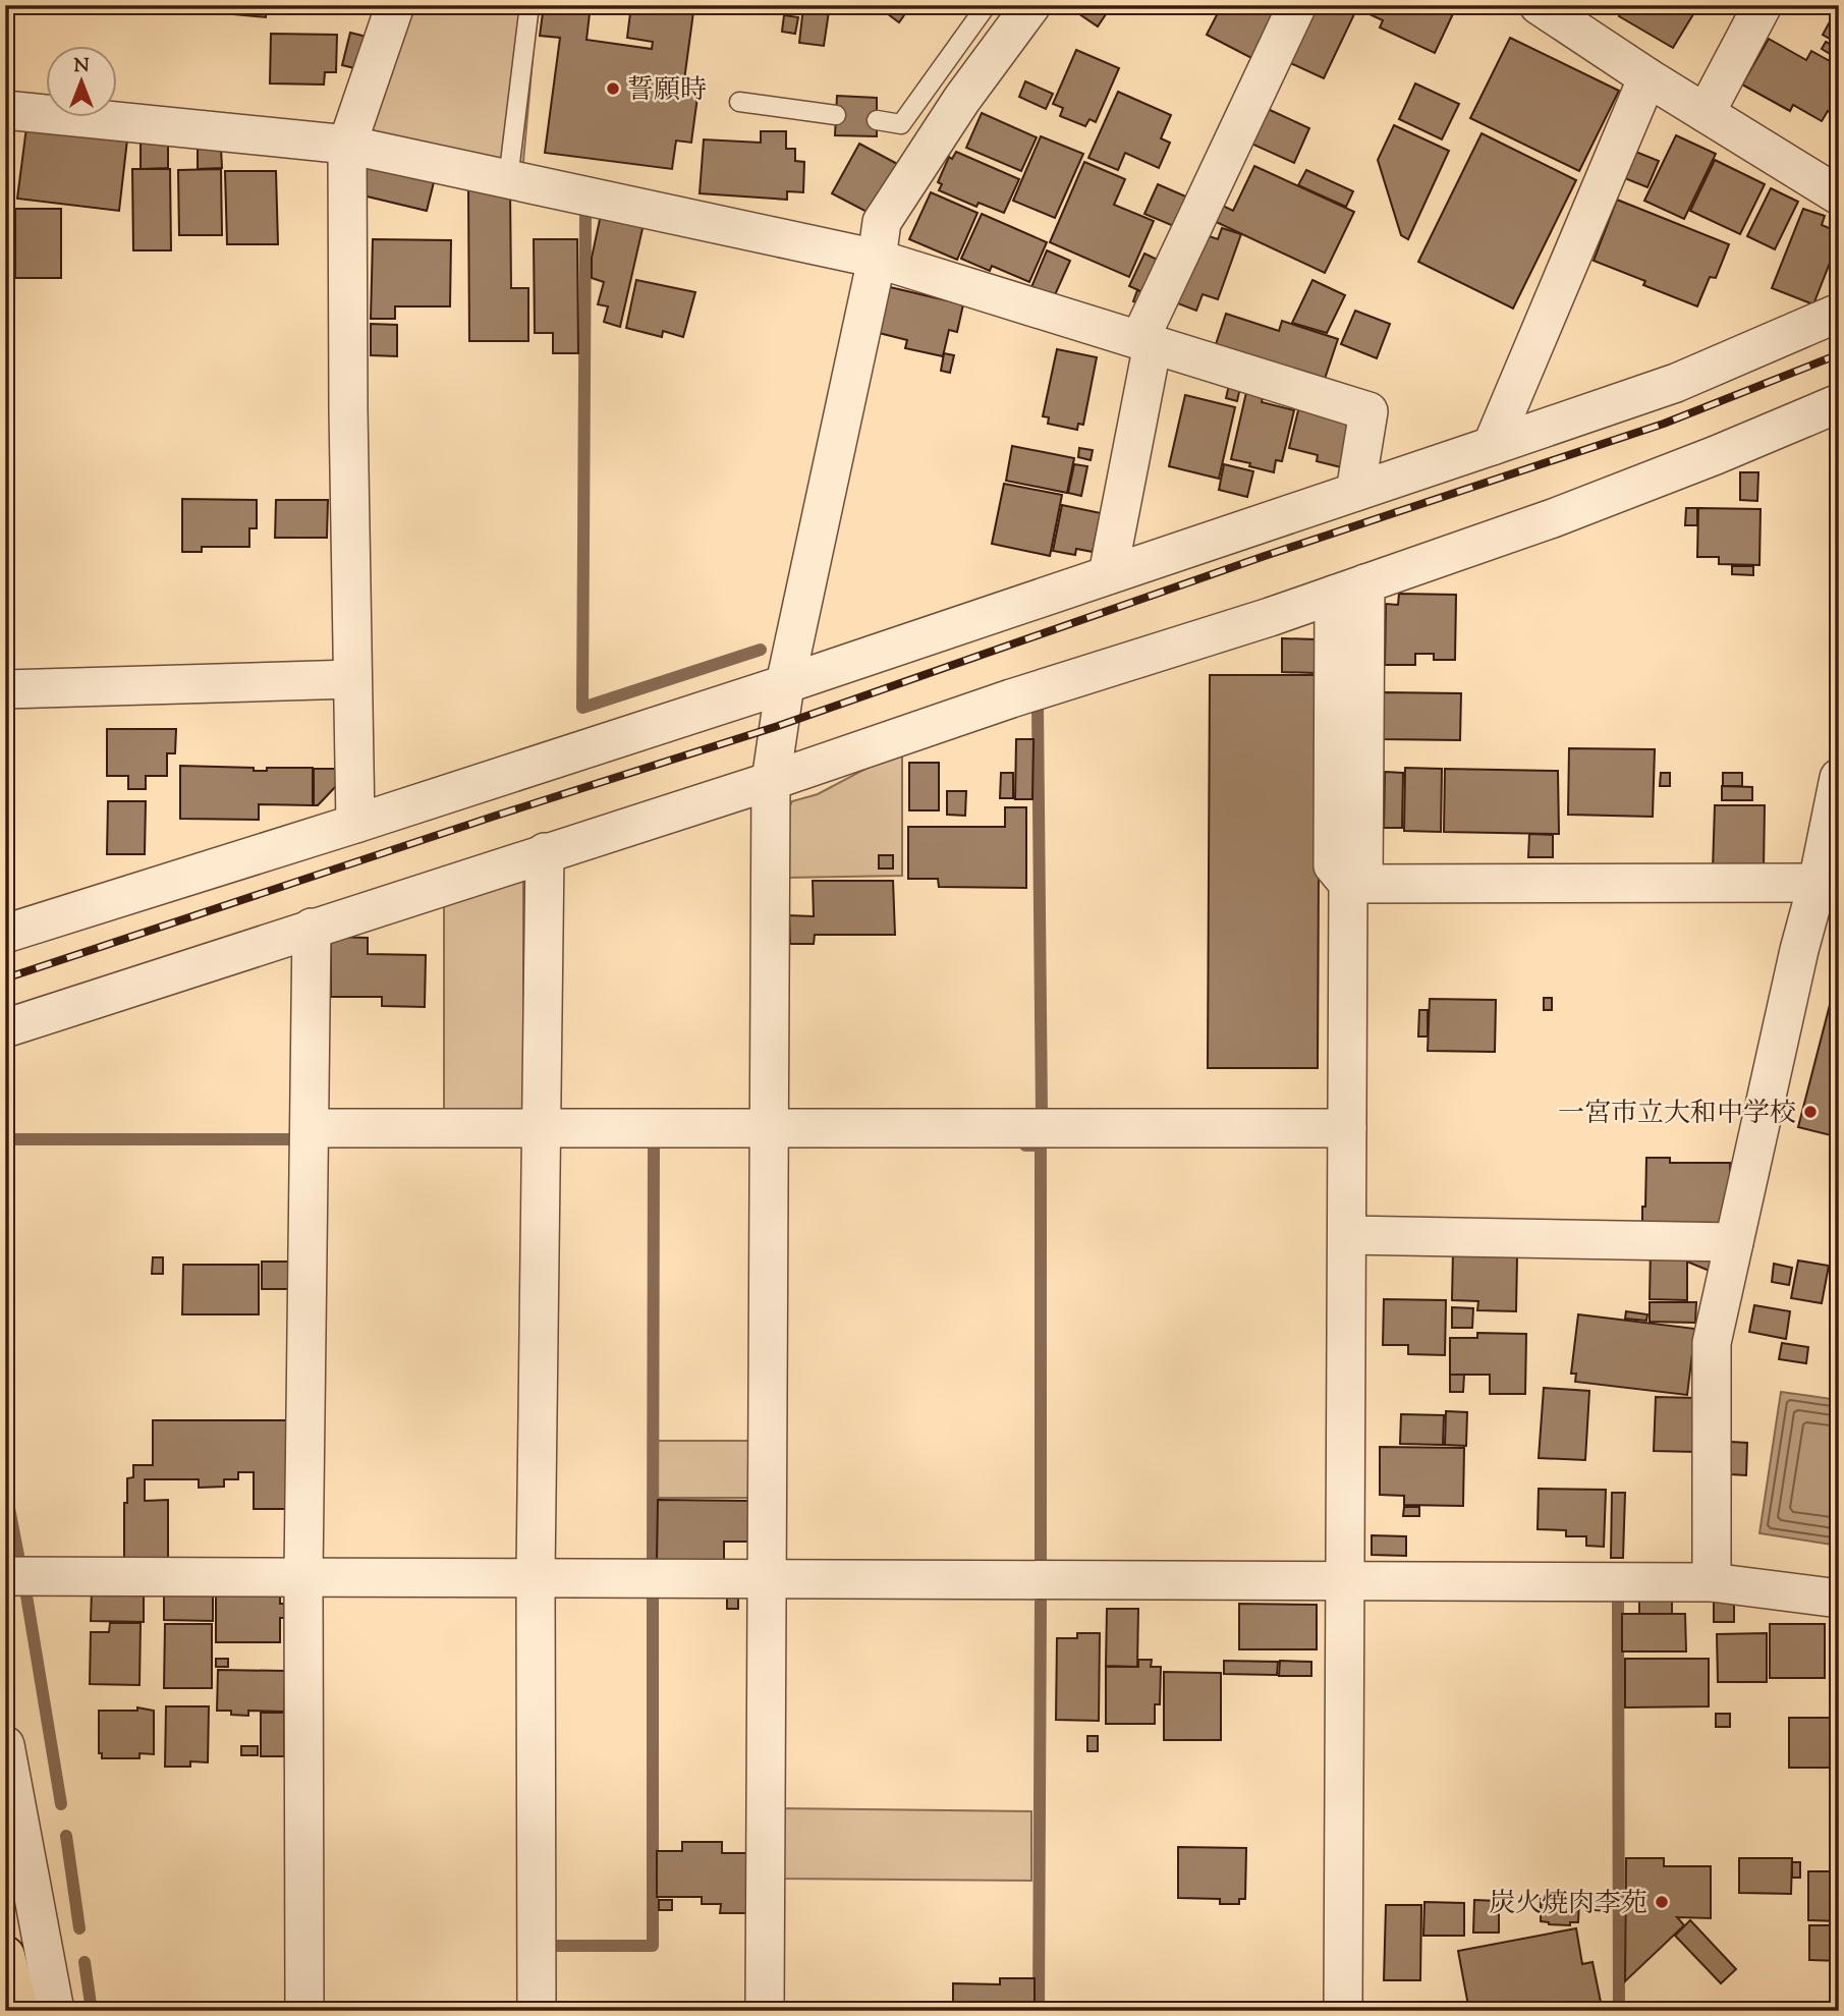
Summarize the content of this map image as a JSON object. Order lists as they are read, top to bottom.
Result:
{
  "places": ["誓願時", "一宮市立大和中学校", "炭火焼肉李苑"],
  "north": "top"
}
